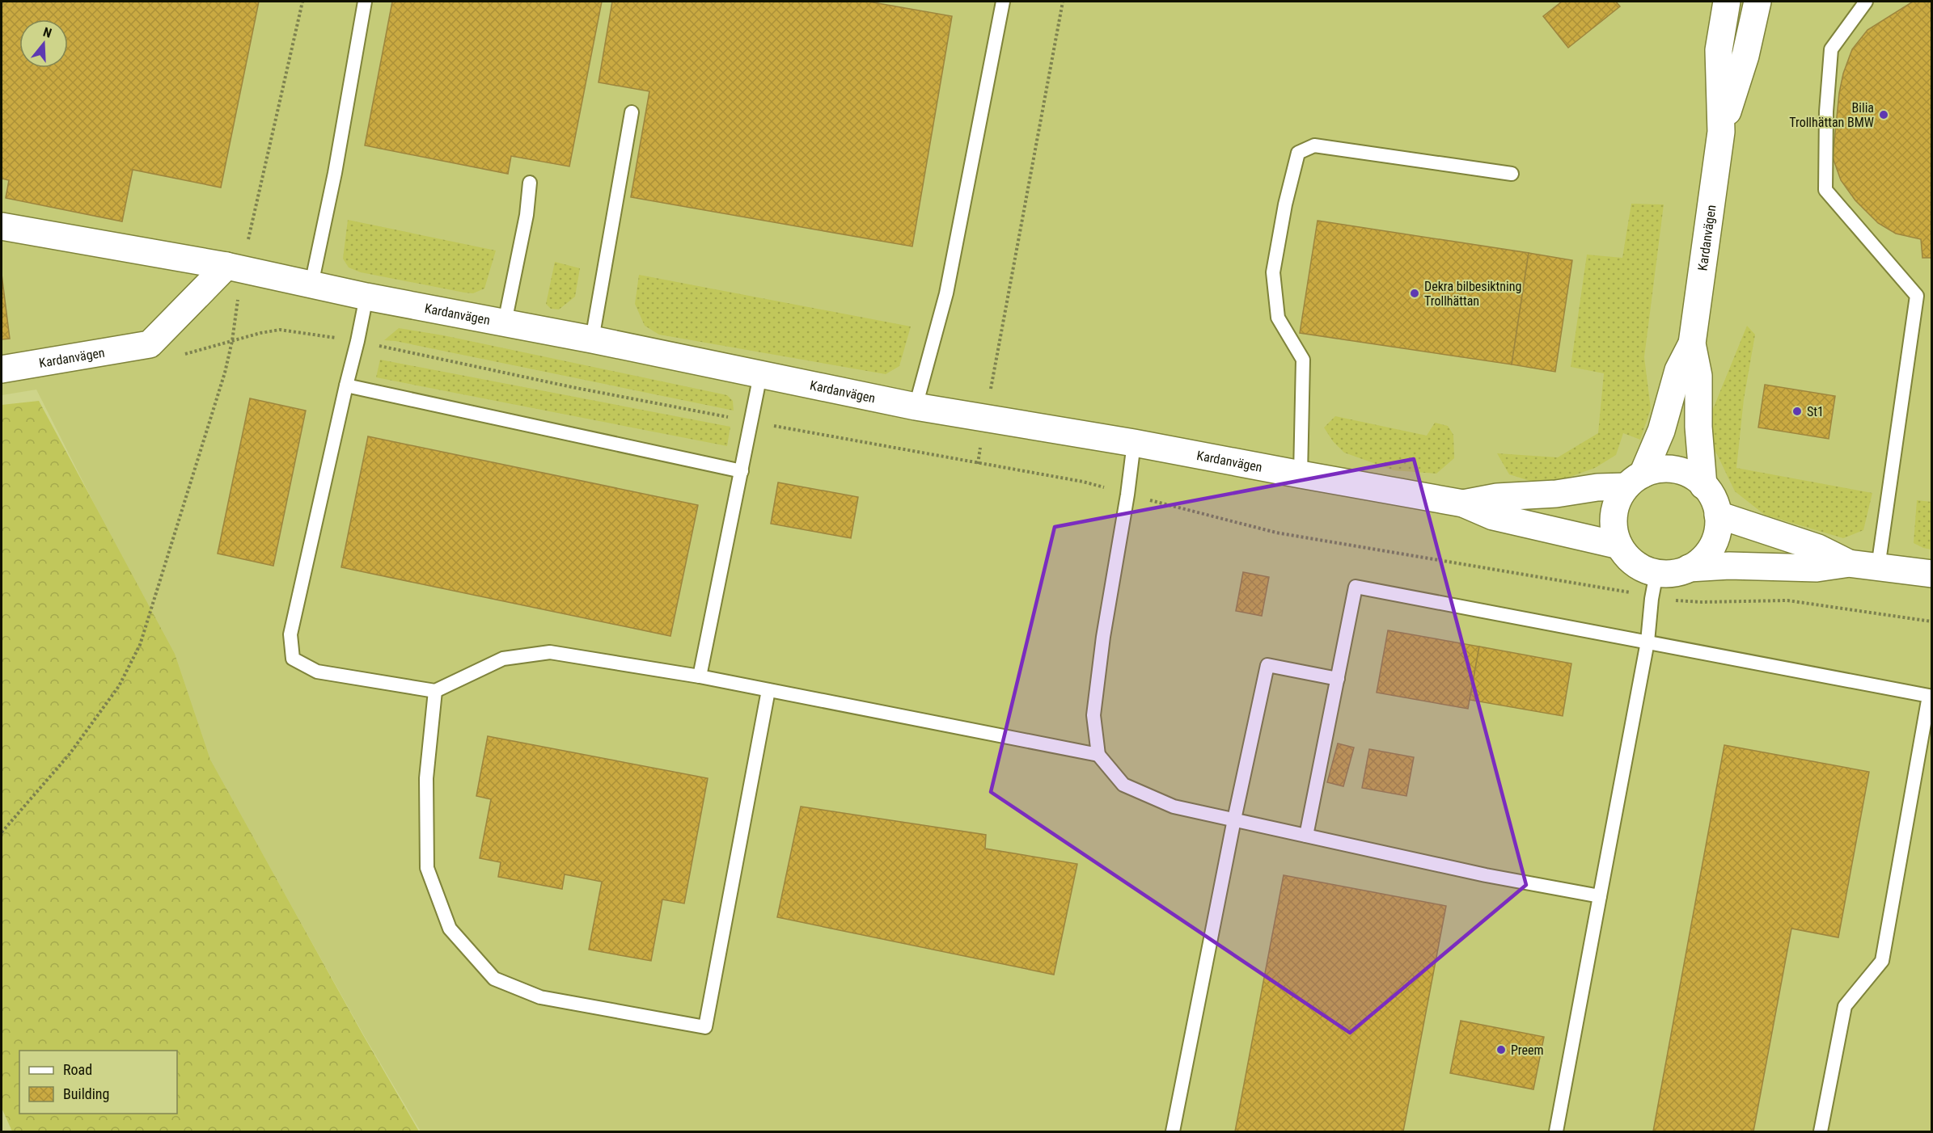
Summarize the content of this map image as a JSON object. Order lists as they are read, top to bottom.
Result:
{
  "streets": {
    "street": ["Kardanvägen"]
  },
  "places": [
    "Bilia Trollhättan BMW",
    "Dekra bilbesiktning Trollhättan",
    "St1",
    "Preem"
  ],
  "legend": ["Road", "Building"],
  "north": "top"
}
